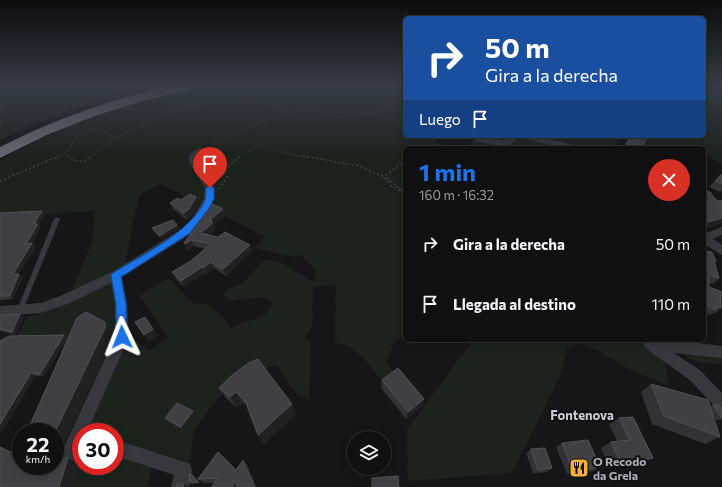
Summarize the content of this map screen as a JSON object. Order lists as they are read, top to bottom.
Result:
{
  "districts": ["Fontenova"],
  "places": {
    "restaurant": ["O Recodo da Grela"]
  },
  "page": {
    "turn": ["50 m", "Gira a la derecha"],
    "then": "Luego",
    "heading": ["1 min", "160 m · 16:32"],
    "list": [
      {
        "name": "Gira a la derecha",
        "value": "50 m"
      },
      {
        "name": "Llegada al destino",
        "value": "110 m"
      }
    ],
    "speed": "22 km/h",
    "limit": "30"
  }
}
